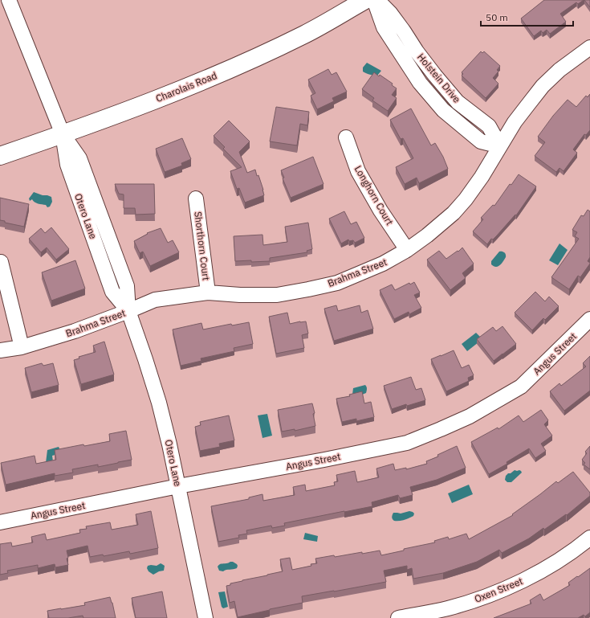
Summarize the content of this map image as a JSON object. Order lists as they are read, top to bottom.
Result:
{
  "streets": {
    "street": [
      "Holstein Drive",
      "Charolais Road",
      "Longhorn Court",
      "Otero Lane",
      "Shorthorn Court",
      "Brahma Street",
      "Angus Street",
      "Oxen Street"
    ]
  },
  "crossings": [
    ["Holstein Drive", "Brahma Street"],
    ["Charolais Road", "Otero Lane"],
    ["Longhorn Court", "Brahma Street"],
    ["Otero Lane", "Brahma Street"],
    ["Otero Lane", "Angus Street"],
    ["Shorthorn Court", "Brahma Street"]
  ],
  "scale_bar": "50 m"
}
